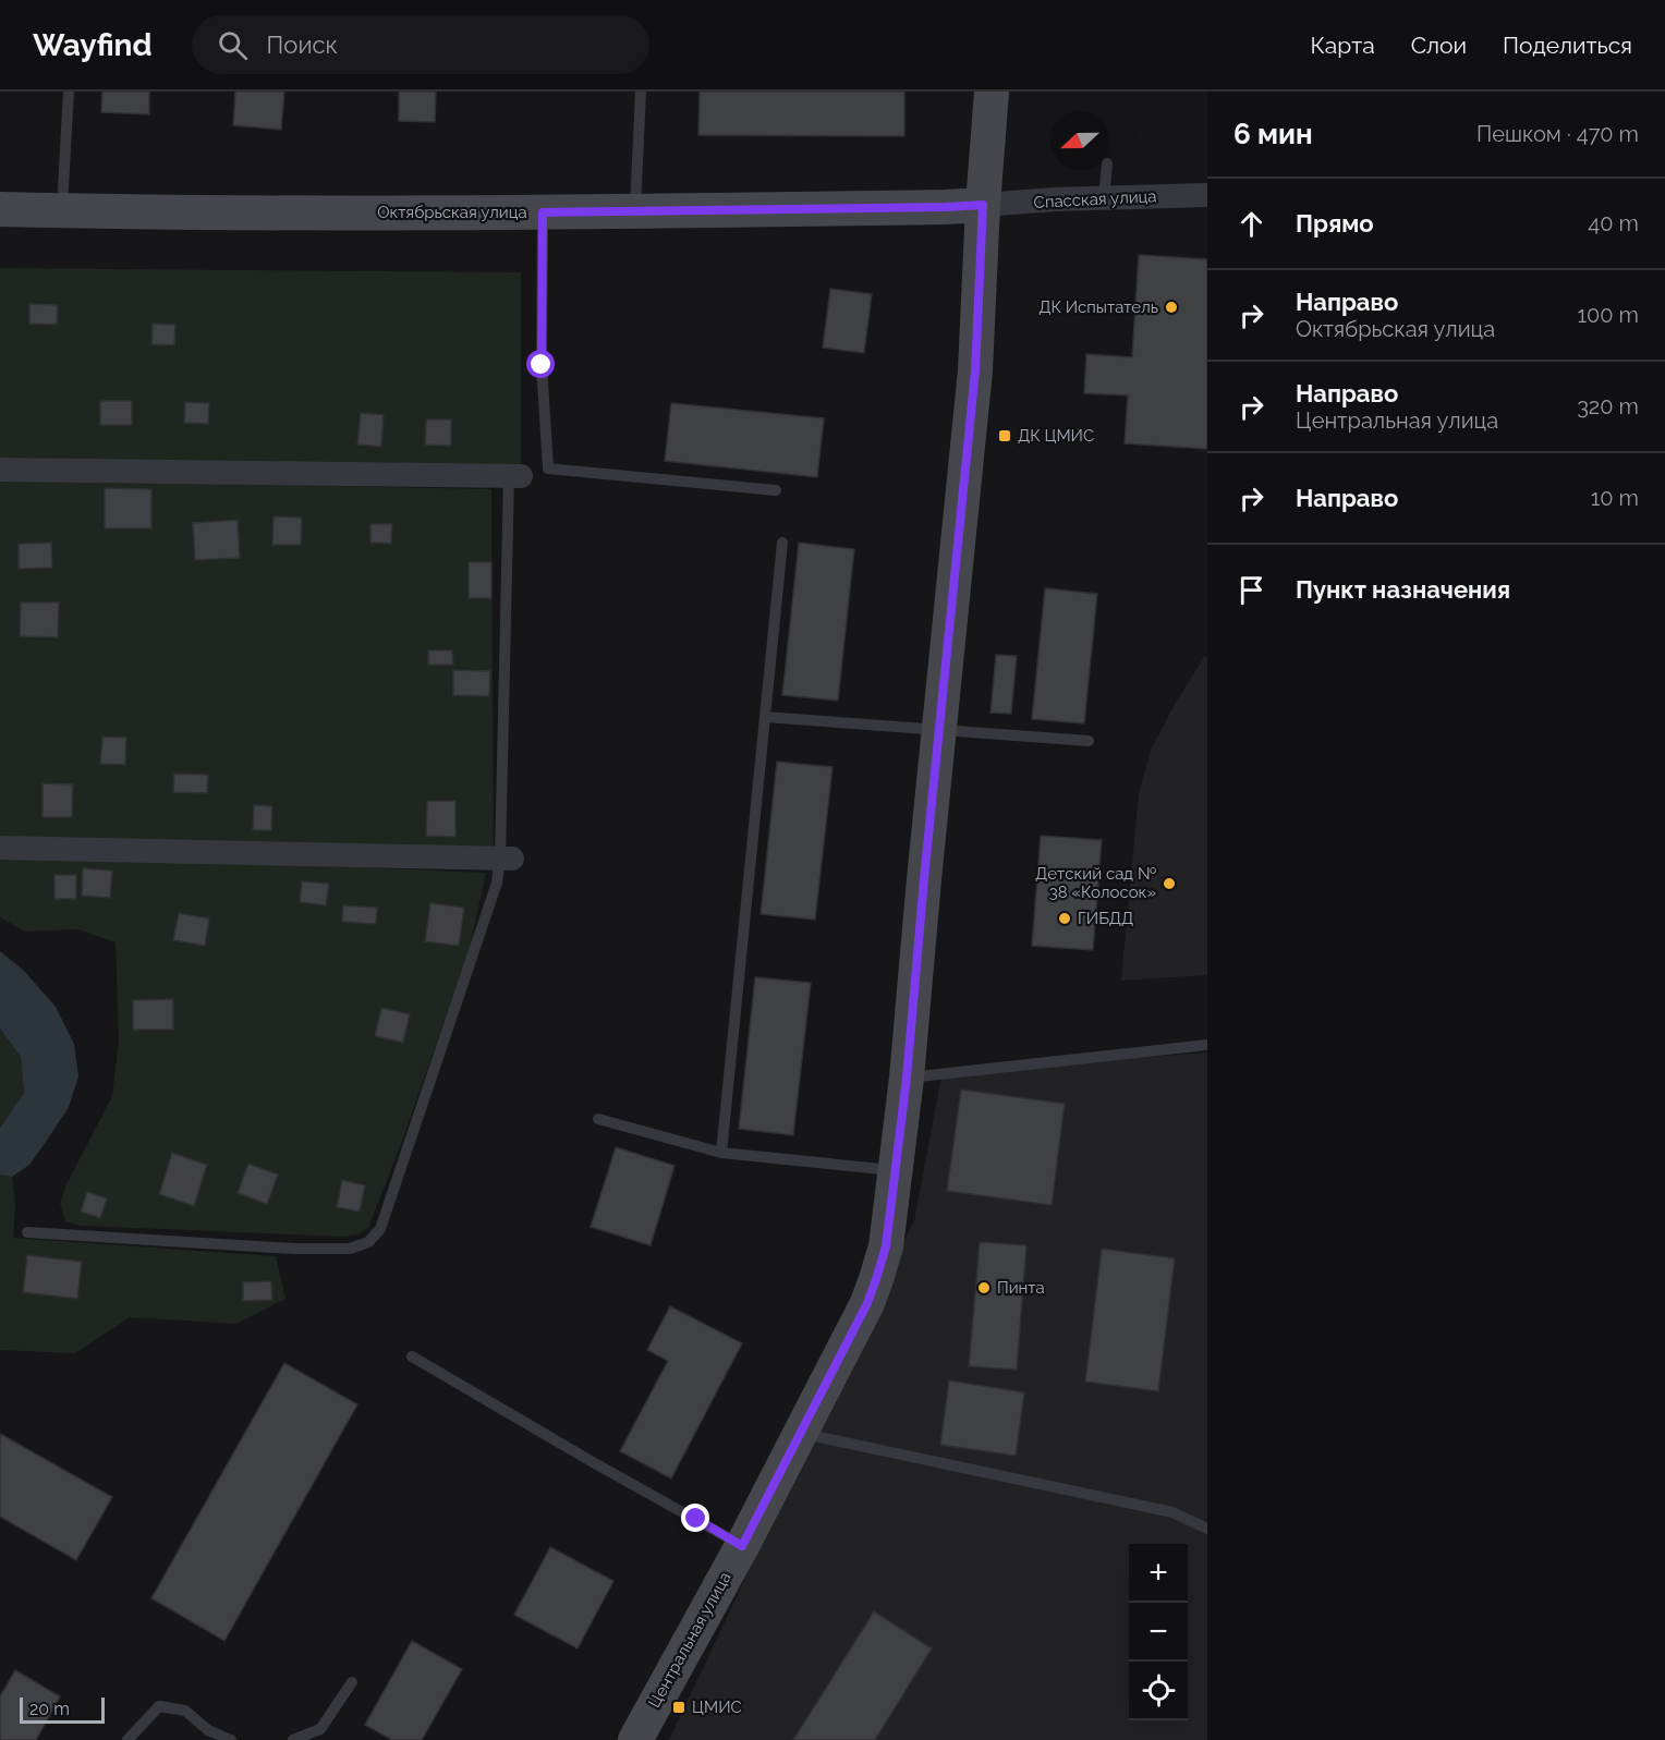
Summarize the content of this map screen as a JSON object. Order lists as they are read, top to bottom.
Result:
{
  "streets": {
    "street": ["Спасская улица", "Октябрьская улица", "Центральная улица"]
  },
  "crossings": [
    ["Спасская улица", "Октябрьская улица"],
    ["Спасская улица", "Центральная улица"],
    ["Октябрьская улица", "Центральная улица"]
  ],
  "places": {
    "other": [
      "ДК Испытатель",
      "Детский сад № 38 «Колосок»",
      "ГИБДД",
      "Пинта"
    ],
    "transit": ["ДК ЦМИС", "ЦМИС"]
  },
  "scale_bar": "20 m",
  "north": "left",
  "page": {
    "header": "Wayfind",
    "search": "Поиск",
    "nav": ["Карта", "Слои", "Поделиться"],
    "heading": ["6 мин", "Пешком · 470 m"],
    "list": [
      ["Прямо", "40 m"],
      ["Направо", "Октябрьская улица", "100 m"],
      ["Направо", "Центральная улица", "320 m"],
      ["Направо", "10 m"],
      "Пункт назначения"
    ],
    "map_buttons": ["+", "−"],
    "scale": "20 m"
  }
}
